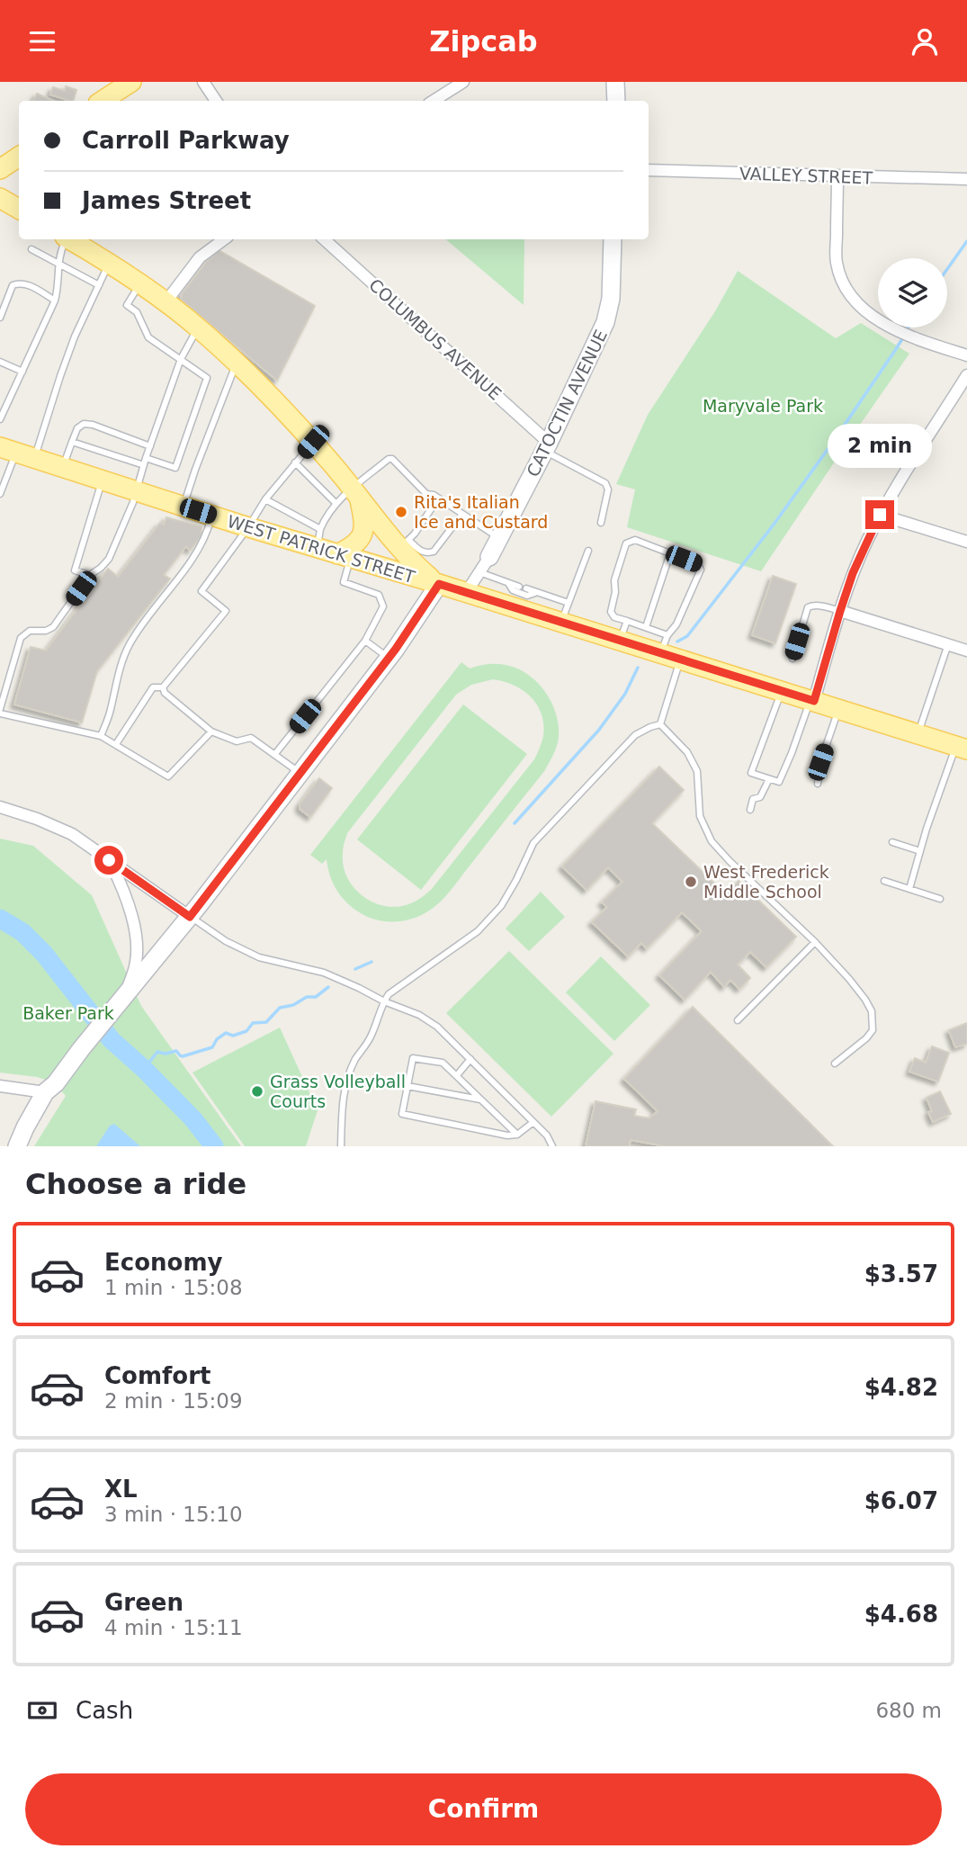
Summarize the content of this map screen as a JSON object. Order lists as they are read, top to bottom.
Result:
{
  "streets": {
    "main road": ["WEST PATRICK STREET"],
    "street": ["VALLEY STREET", "COLUMBUS AVENUE", "CATOCTIN AVENUE"]
  },
  "crossings": [
    ["COLUMBUS AVENUE", "CATOCTIN AVENUE"],
    ["CATOCTIN AVENUE", "WEST PATRICK STREET"]
  ],
  "parks": ["Maryvale Park", "Baker Park"],
  "places": ["Rita's Italian Ice and Custard", "West Frederick Middle School", "Grass Volleyball Courts"],
  "page": {
    "header": "Zipcab",
    "banner": ["Carroll Parkway", "James Street"],
    "bubble": "2 min",
    "heading": "Choose a ride",
    "list": [
      {
        "name": "Economy",
        "note": "1 min · 15:08",
        "value": "$3.57"
      },
      {
        "name": "Comfort",
        "note": "2 min · 15:09",
        "value": "$4.82"
      },
      {
        "name": "XL",
        "note": "3 min · 15:10",
        "value": "$6.07"
      },
      {
        "name": "Green",
        "note": "4 min · 15:11",
        "value": "$4.68"
      }
    ],
    "pay": ["Cash", "680 m"],
    "buttons": "Confirm"
  }
}
